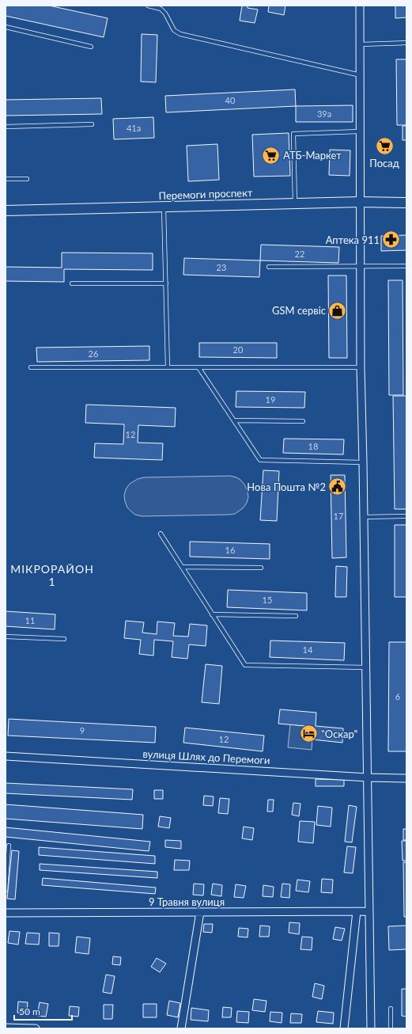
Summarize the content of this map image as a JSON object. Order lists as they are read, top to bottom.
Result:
{
  "streets": {
    "street": ["Перемоги проспект", "вулиця Шлях до Перемоги", "9 Травня вулиця"]
  },
  "districts": ["МІКРОРАЙОН 1"],
  "places": {
    "supermarket": ["Посад", "АТБ-Маркет"],
    "pharmacy": ["Аптека 911"],
    "shop": ["GSM сервіс"],
    "public building": ["Нова Пошта №2"],
    "hotel": ["\"Оскар\""]
  },
  "house_numbers": [
    "40",
    "39а",
    "41а",
    "22",
    "23",
    "20",
    "26",
    "19",
    "12",
    "18",
    "17",
    "16",
    "15",
    "11",
    "14",
    "6",
    "9",
    "12"
  ],
  "scale_bar": "50 m"
}
